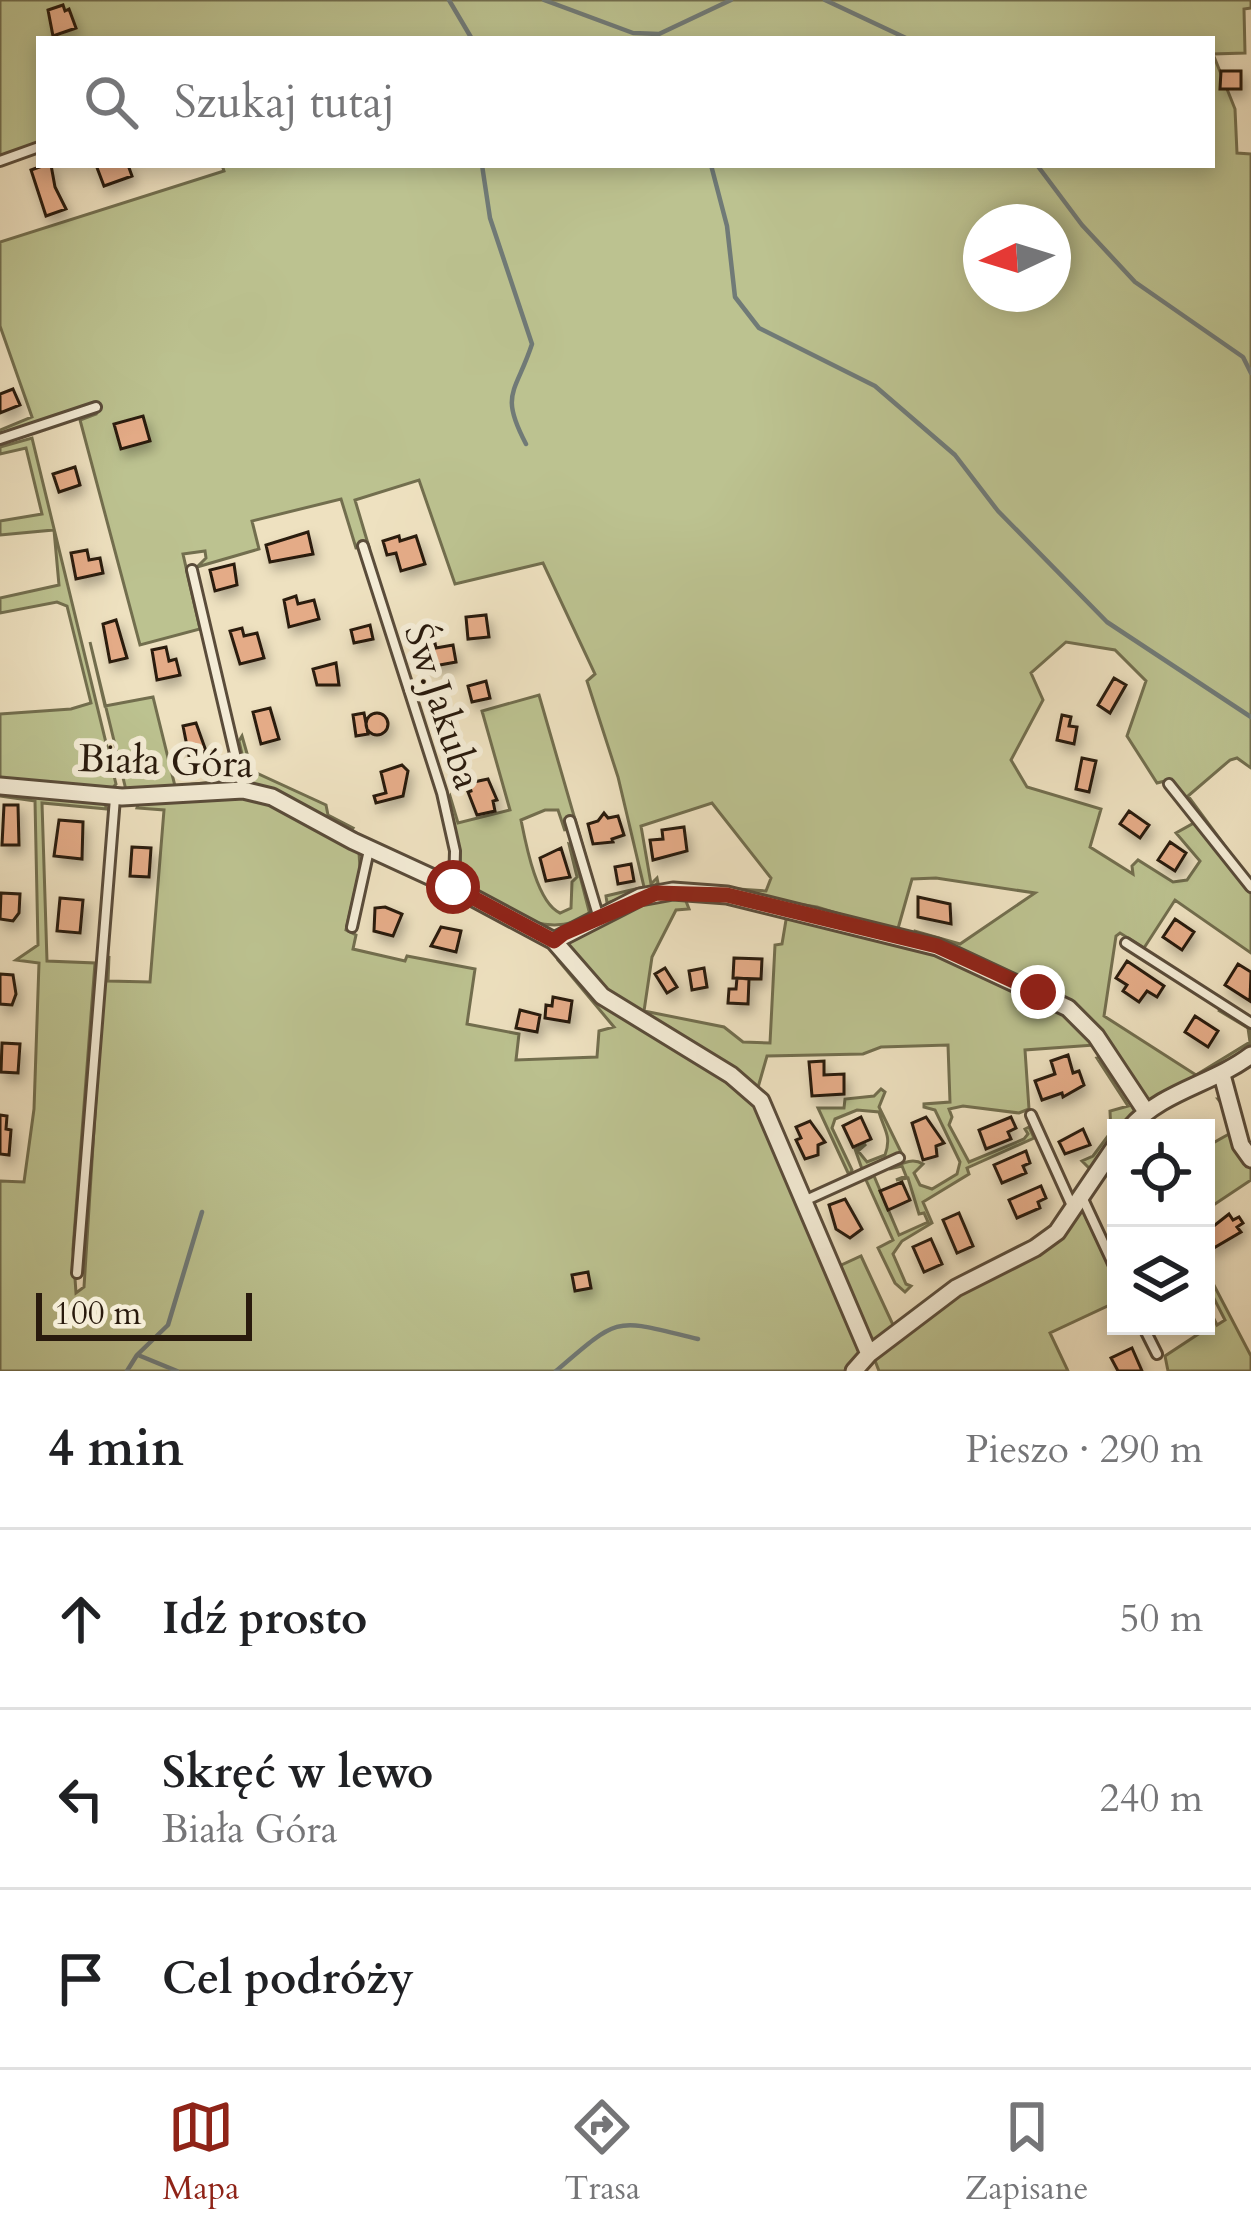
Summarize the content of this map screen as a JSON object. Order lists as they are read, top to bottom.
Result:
{
  "streets": {
    "street": ["Biała Góra"],
    "lane": ["Św.Jakuba"]
  },
  "crossings": [
    ["Św.Jakuba", "Biała Góra"]
  ],
  "scale_bar": "100 m",
  "north": "left",
  "page": {
    "search": "Szukaj tutaj",
    "scale": "100 m",
    "heading": ["4 min", "Pieszo · 290 m"],
    "list": [
      ["Idź prosto", "50 m"],
      ["Skręć w lewo", "Biała Góra", "240 m"],
      "Cel podróży"
    ],
    "nav": ["Mapa", "Trasa", "Zapisane"]
  }
}
